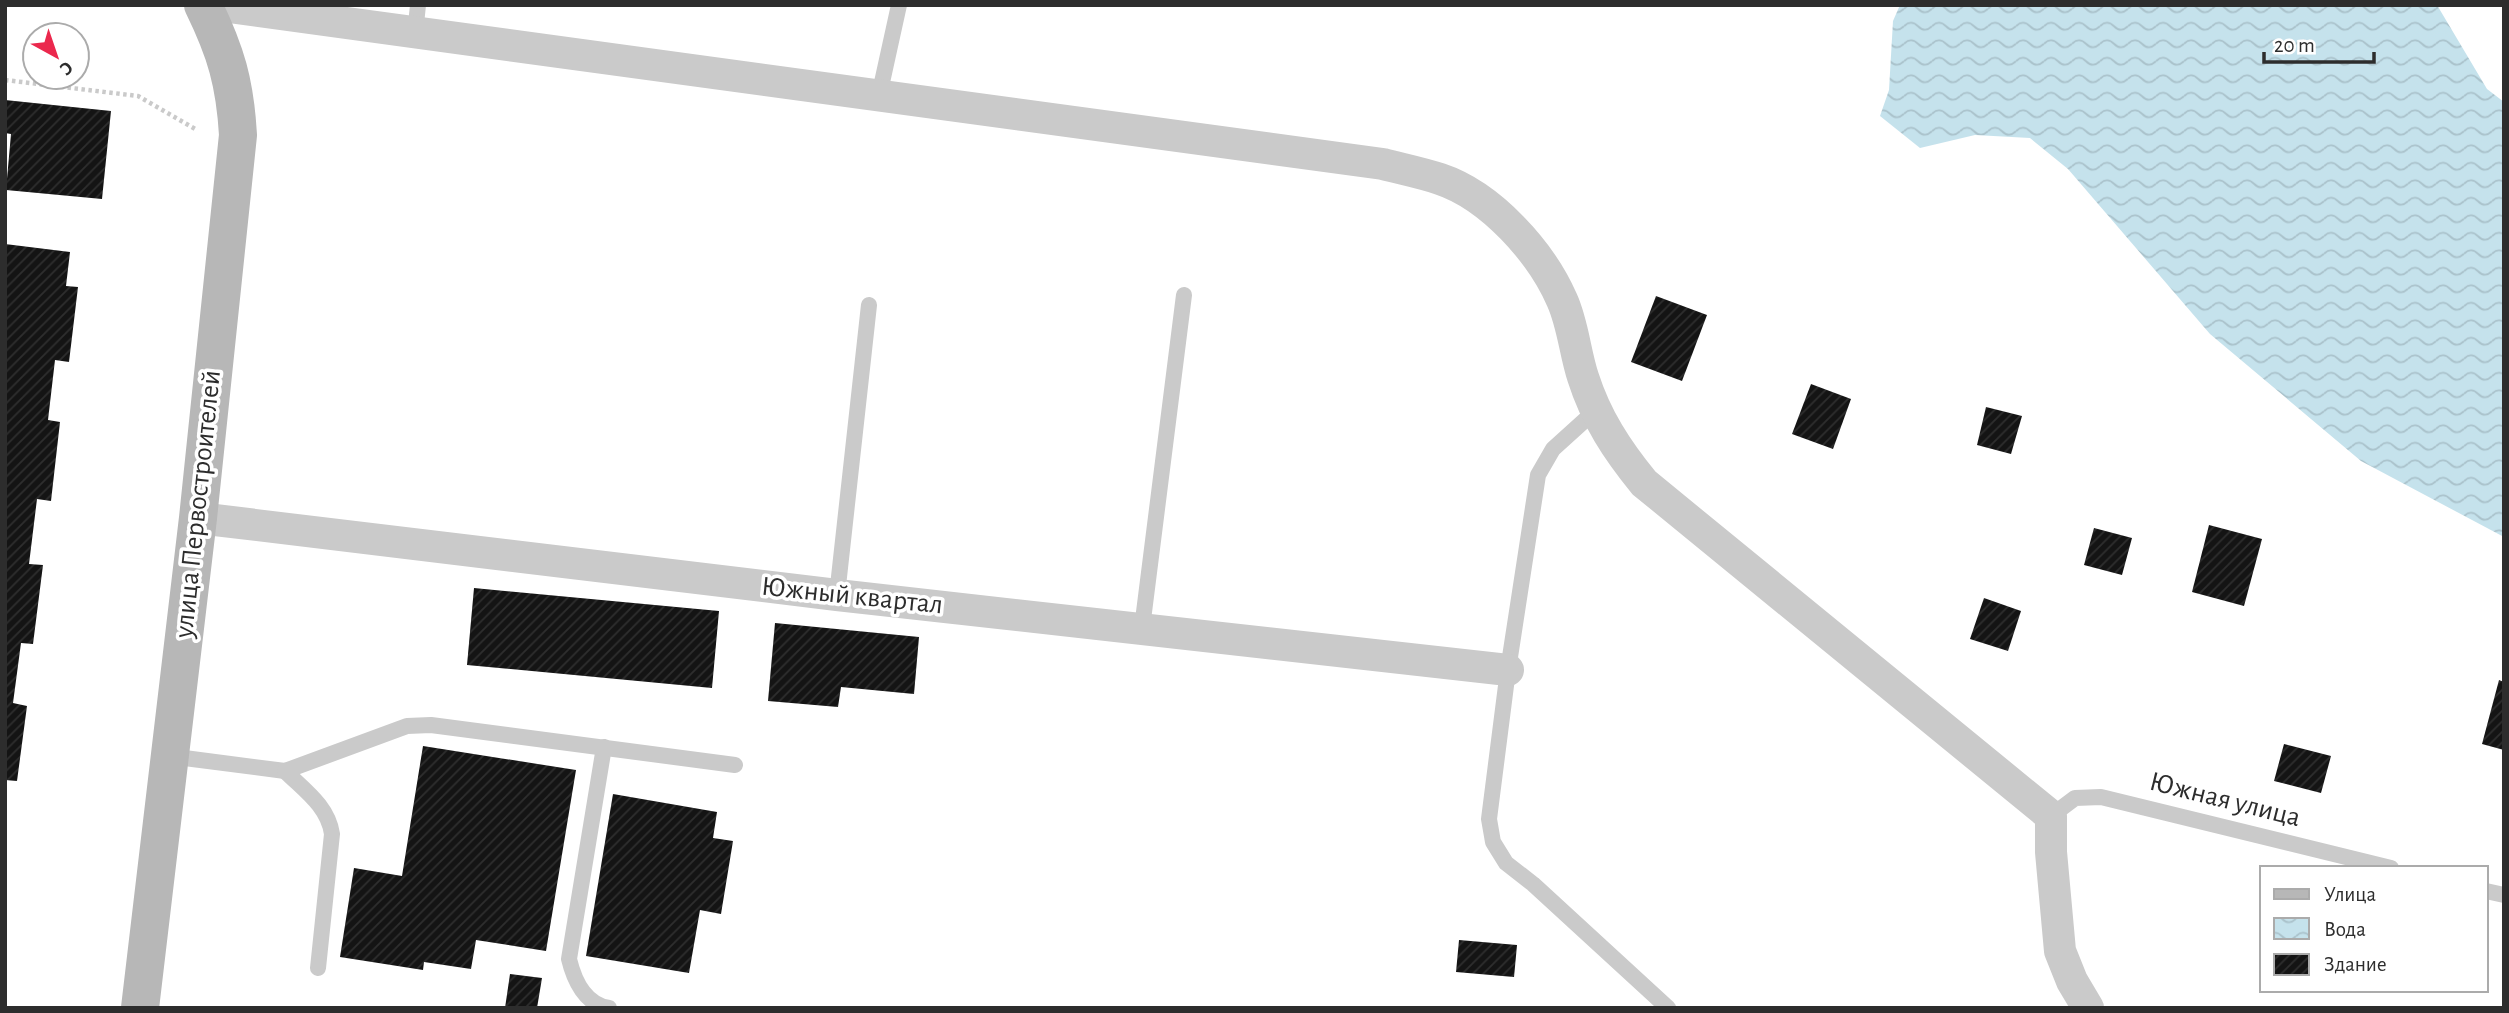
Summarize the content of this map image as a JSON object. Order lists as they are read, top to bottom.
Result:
{
  "streets": {
    "street": ["улица Первостроителей", "Южный квартал"],
    "lane": ["Южная улица"]
  },
  "crossings": [
    ["улица Первостроителей", "Южный квартал"]
  ],
  "legend": ["Улица", "Вода", "Здание"],
  "scale_bar": "20 m",
  "north": "bottom right"
}
